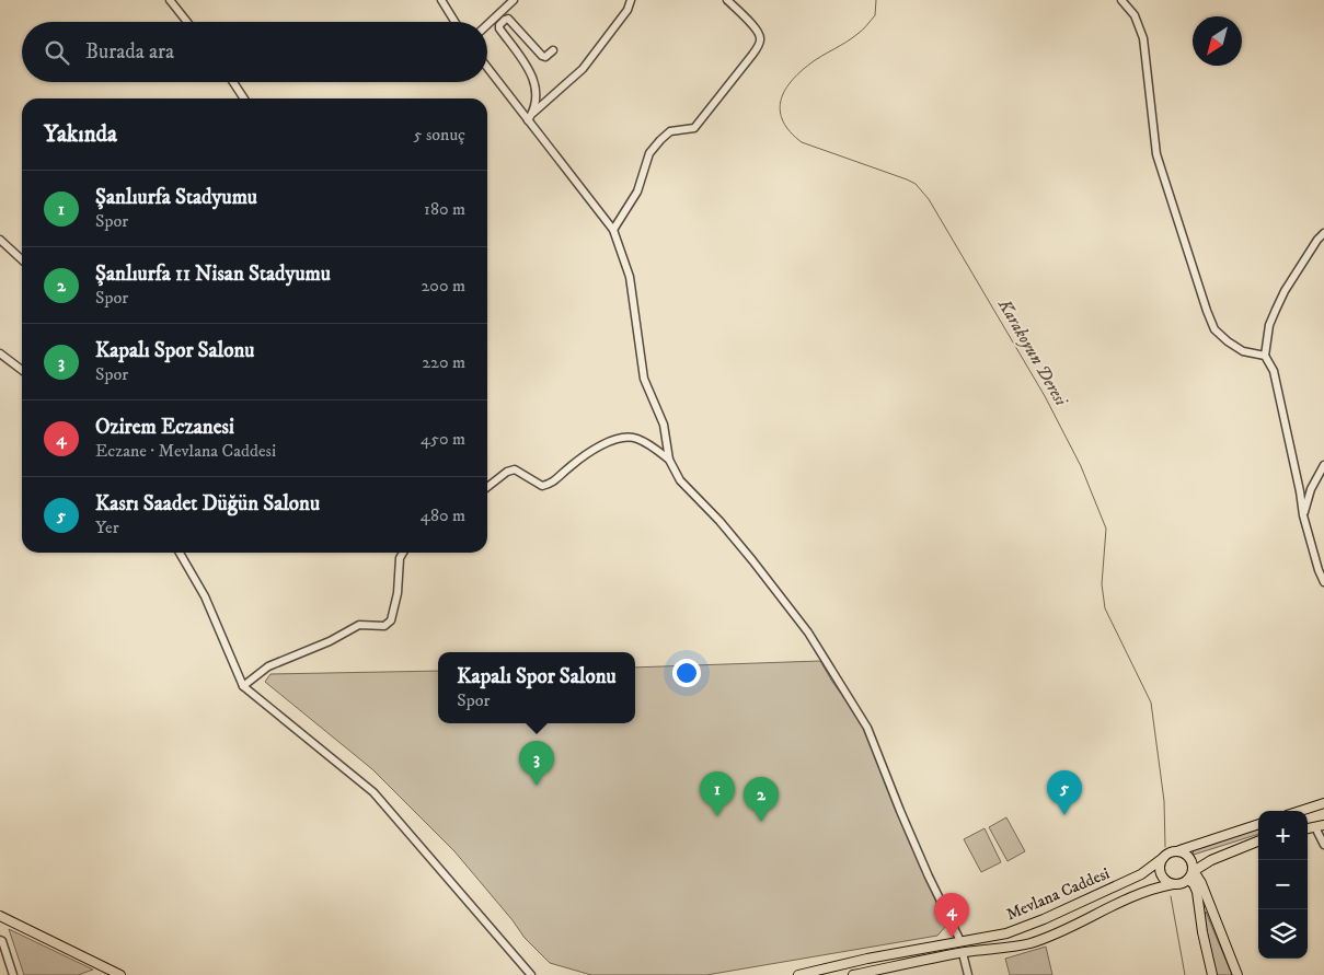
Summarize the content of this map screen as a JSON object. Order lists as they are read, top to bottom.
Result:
{
  "streets": {
    "main road": ["Mevlana Caddesi"]
  },
  "water": ["Karakoyun Deresi"],
  "north": "bottom left",
  "page": {
    "search": "Burada ara",
    "heading": ["Yakında", "5 sonuç"],
    "list": [
      {
        "mark": "1",
        "name": "Şanlıurfa Stadyumu",
        "note": "Spor",
        "value": "180 m"
      },
      {
        "mark": "2",
        "name": "Şanlıurfa 11 Nisan Stadyumu",
        "note": "Spor",
        "value": "200 m"
      },
      {
        "mark": "3",
        "name": "Kapalı Spor Salonu",
        "note": "Spor",
        "value": "220 m"
      },
      {
        "mark": "4",
        "name": "Ozirem Eczanesi",
        "note": "Eczane · Mevlana Caddesi",
        "value": "450 m"
      },
      {
        "mark": "5",
        "name": "Kasrı Saadet Düğün Salonu",
        "note": "Yer",
        "value": "480 m"
      }
    ],
    "popup": ["Kapalı Spor Salonu", "Spor"],
    "pins": [
      "3",
      "5",
      "1",
      "2",
      "4"
    ],
    "map_buttons": ["+", "−"]
  }
}
